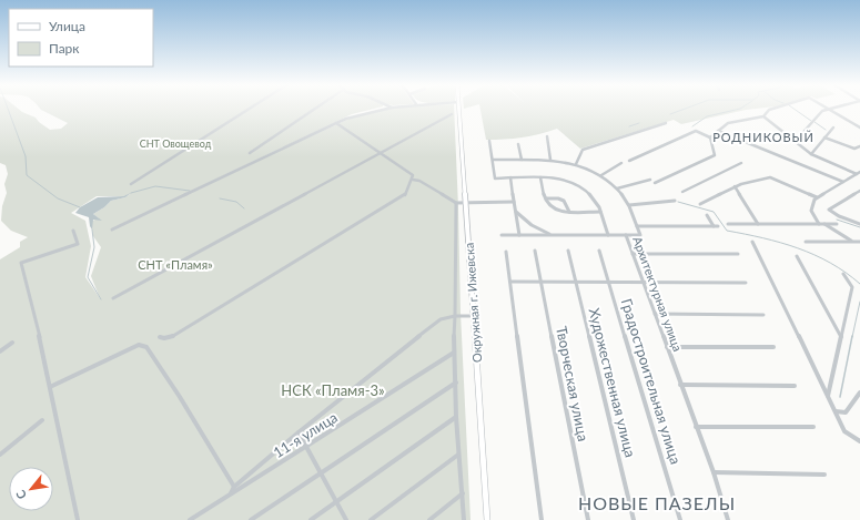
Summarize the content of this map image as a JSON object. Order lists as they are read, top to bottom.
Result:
{
  "streets": {
    "main road": ["Окружная г. Ижевска"],
    "street": [
      "Архитектурная улица",
      "Градостроительная улица",
      "Художественная улица",
      "Творческая улица",
      "11-я улица"
    ]
  },
  "districts": ["РОДНИКОВЫЙ", "НОВЫЕ ПАЗЕЛЫ"],
  "parks": ["СНТ Овощевод", "СНТ «Пламя»", "НСК «Пламя-3»"],
  "legend": ["Улица", "Парк"],
  "north": "bottom left"
}
